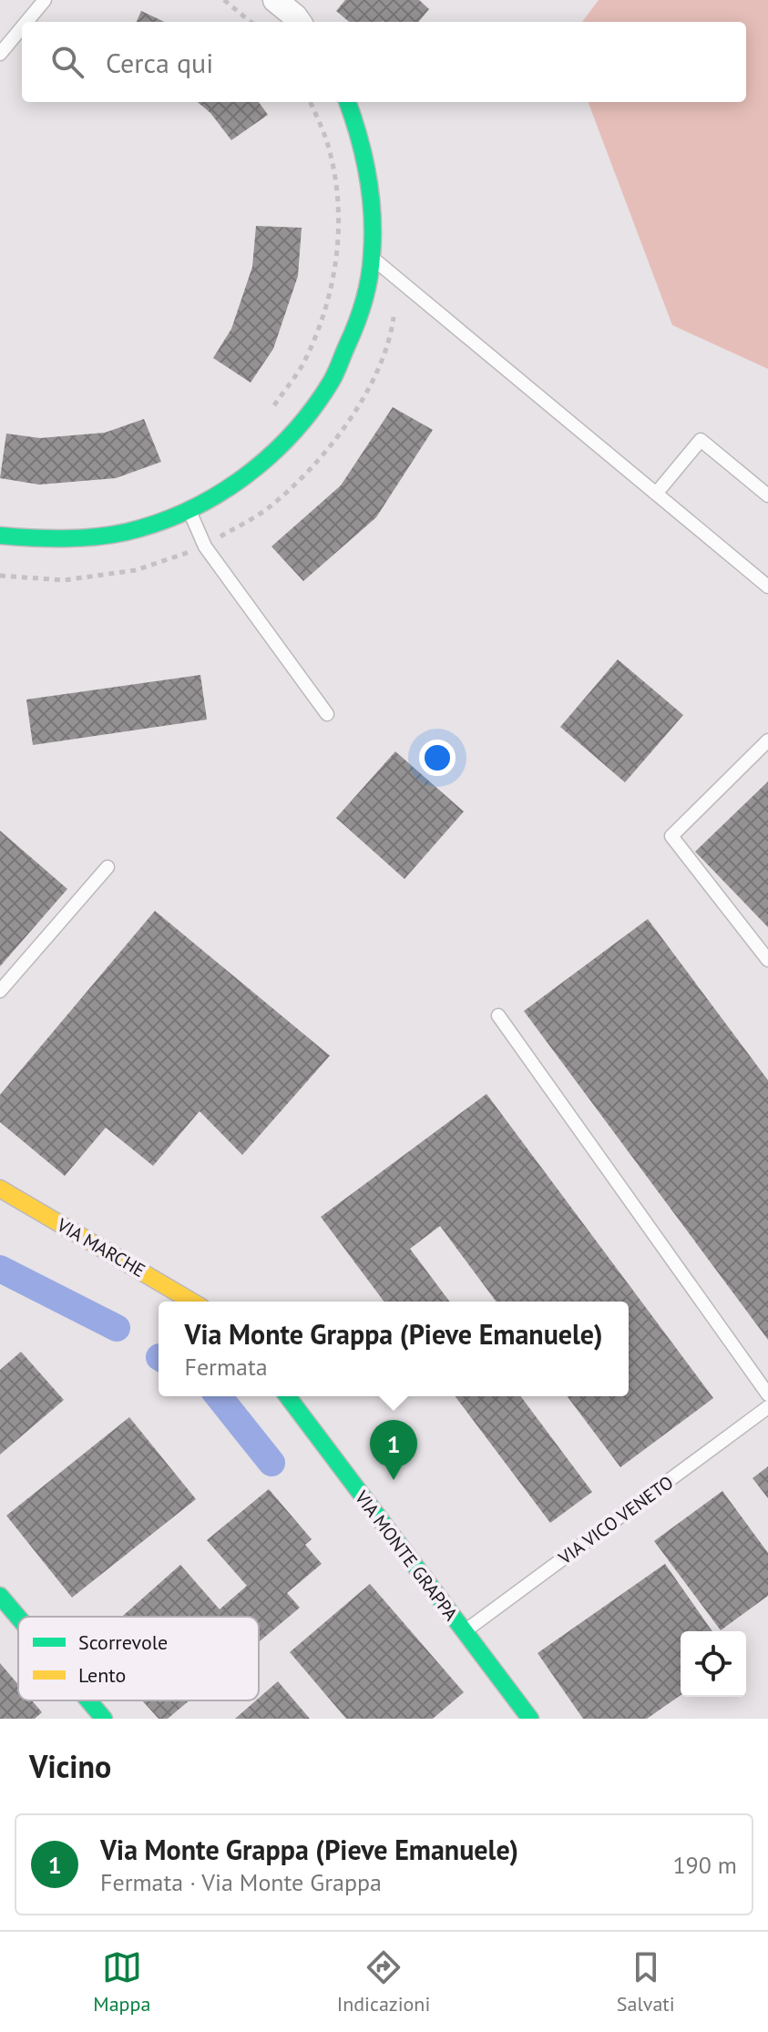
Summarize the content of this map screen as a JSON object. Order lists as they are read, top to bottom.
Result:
{
  "streets": {
    "street": ["VIA MARCHE", "VIA MONTE GRAPPA"],
    "lane": ["VIA VICO VENETO"]
  },
  "crossings": [
    ["VIA VICO VENETO", "VIA MONTE GRAPPA"]
  ],
  "legend": ["Scorrevole", "Lento"],
  "page": {
    "search": "Cerca qui",
    "popup": ["Via Monte Grappa (Pieve Emanuele)", "Fermata"],
    "pins": "1",
    "heading": "Vicino",
    "list": [
      {
        "mark": "1",
        "name": "Via Monte Grappa (Pieve Emanuele)",
        "note": "Fermata · Via Monte Grappa",
        "value": "190 m"
      }
    ],
    "nav": ["Mappa", "Indicazioni", "Salvati"]
  }
}
